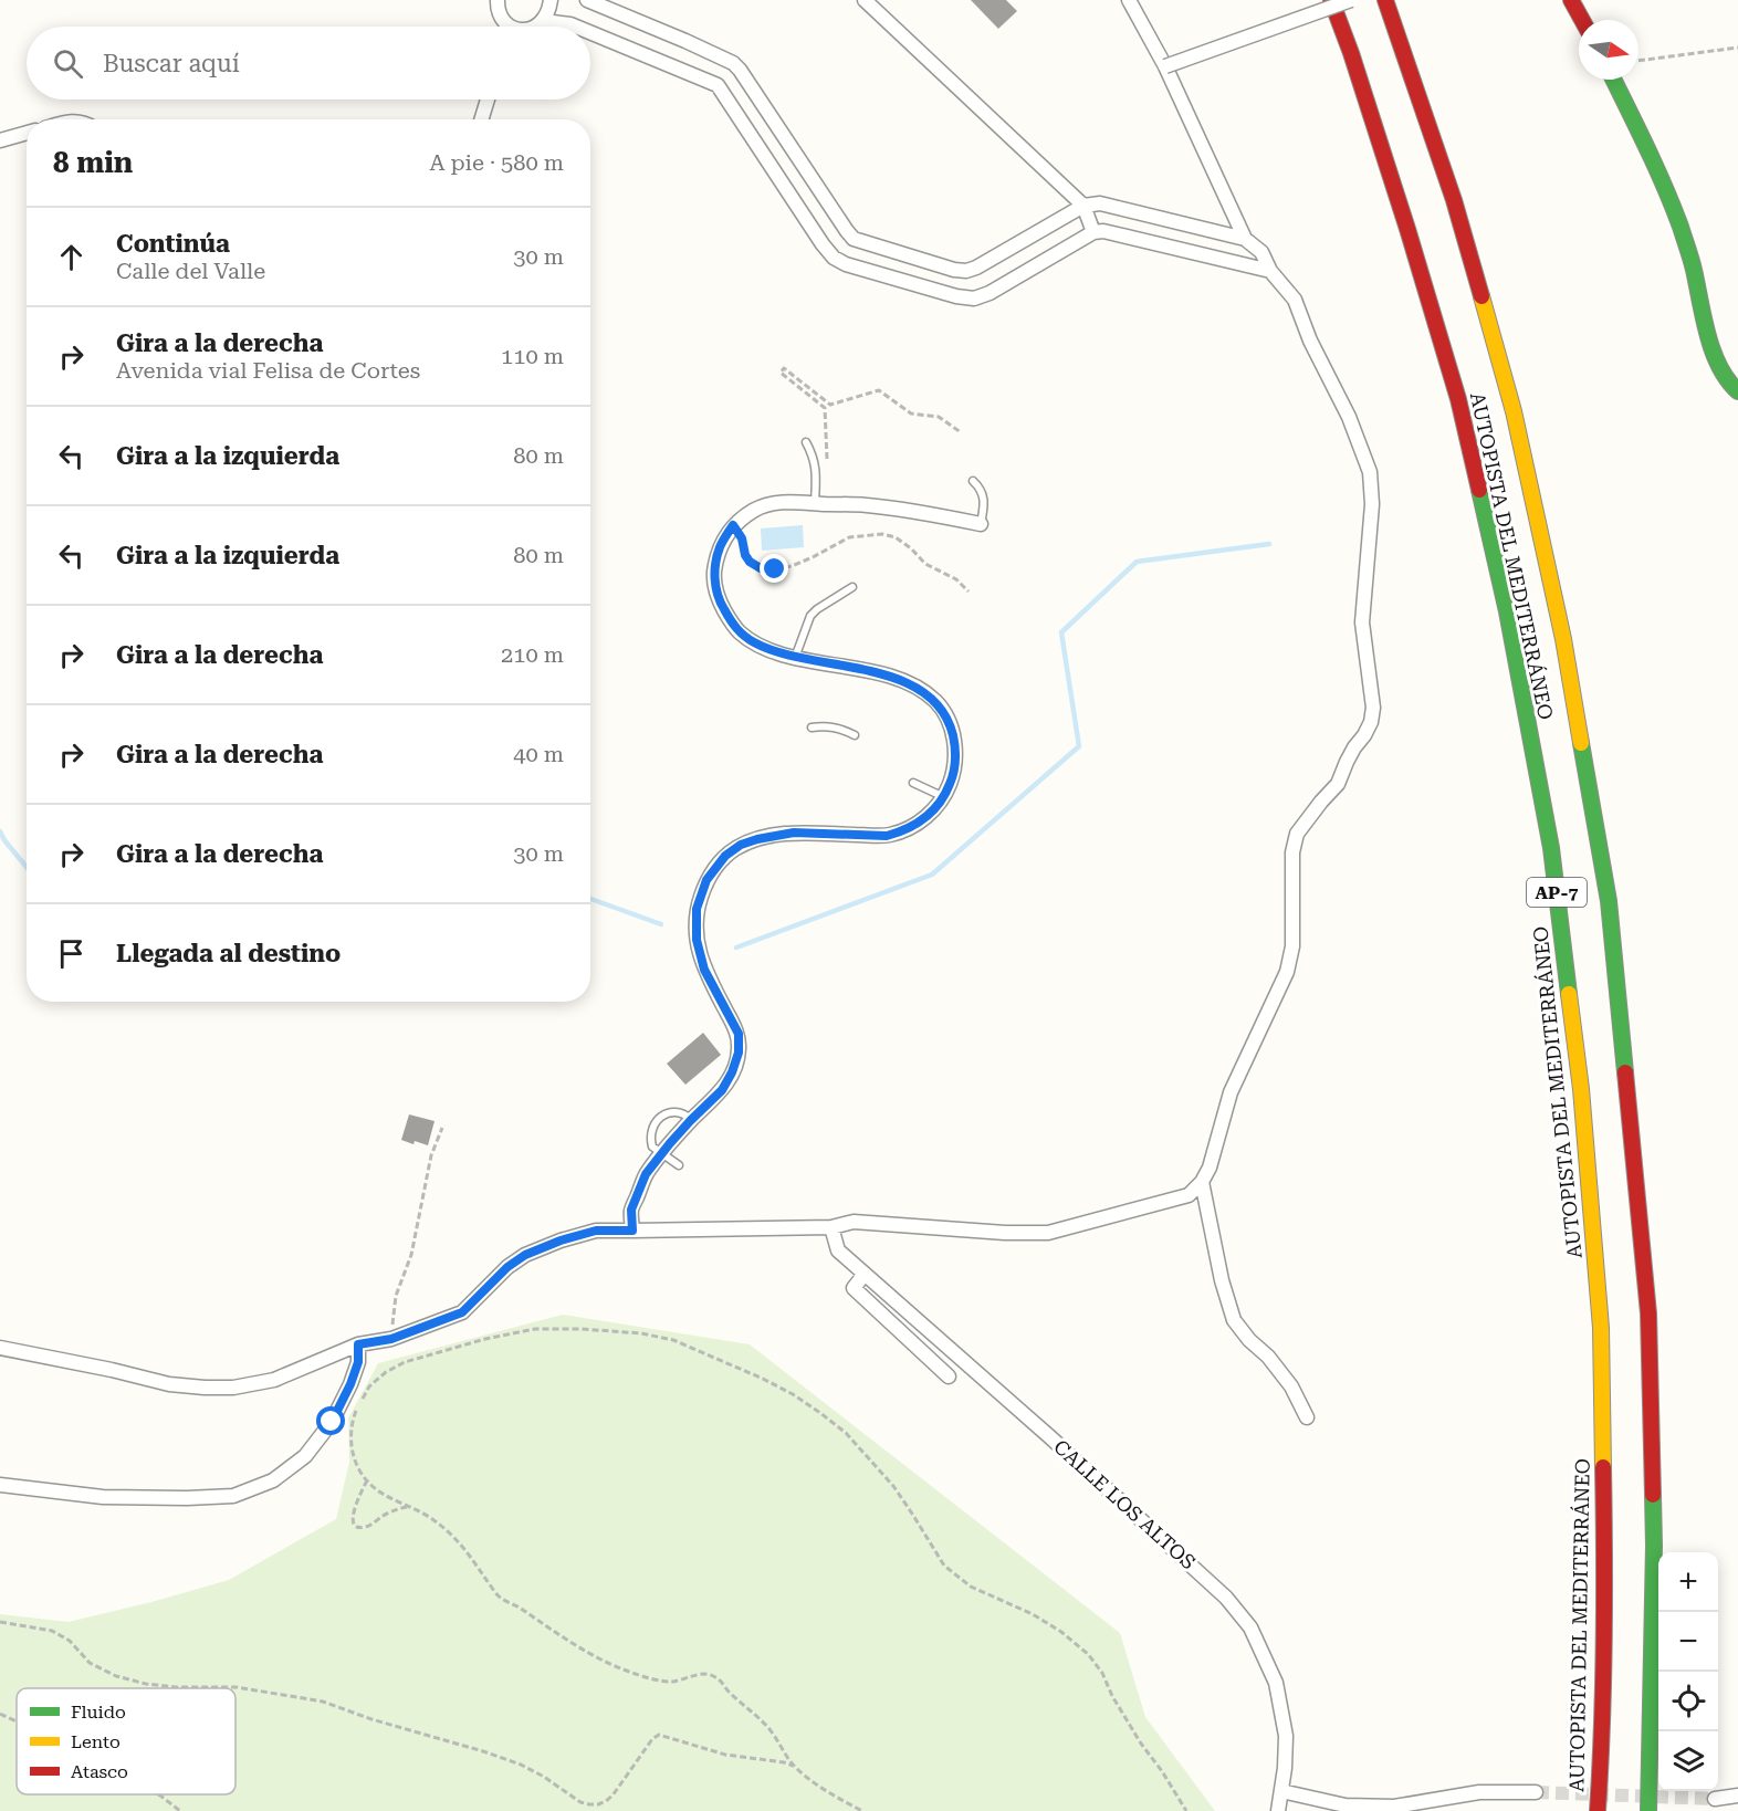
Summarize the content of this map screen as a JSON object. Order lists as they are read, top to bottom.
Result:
{
  "streets": {
    "main road": ["AUTOPISTA DEL MEDITERRÁNEO", "AP-7"],
    "street": ["CALLE LOS ALTOS"]
  },
  "legend": ["Fluido", "Lento", "Atasco"],
  "north": "right",
  "page": {
    "search": "Buscar aquí",
    "heading": ["8 min", "A pie · 580 m"],
    "list": [
      ["Continúa", "Calle del Valle", "30 m"],
      ["Gira a la derecha", "Avenida vial Felisa de Cortes", "110 m"],
      ["Gira a la izquierda", "80 m"],
      ["Gira a la izquierda", "80 m"],
      ["Gira a la derecha", "210 m"],
      ["Gira a la derecha", "40 m"],
      ["Gira a la derecha", "30 m"],
      "Llegada al destino"
    ],
    "map_buttons": ["+", "−"]
  }
}
